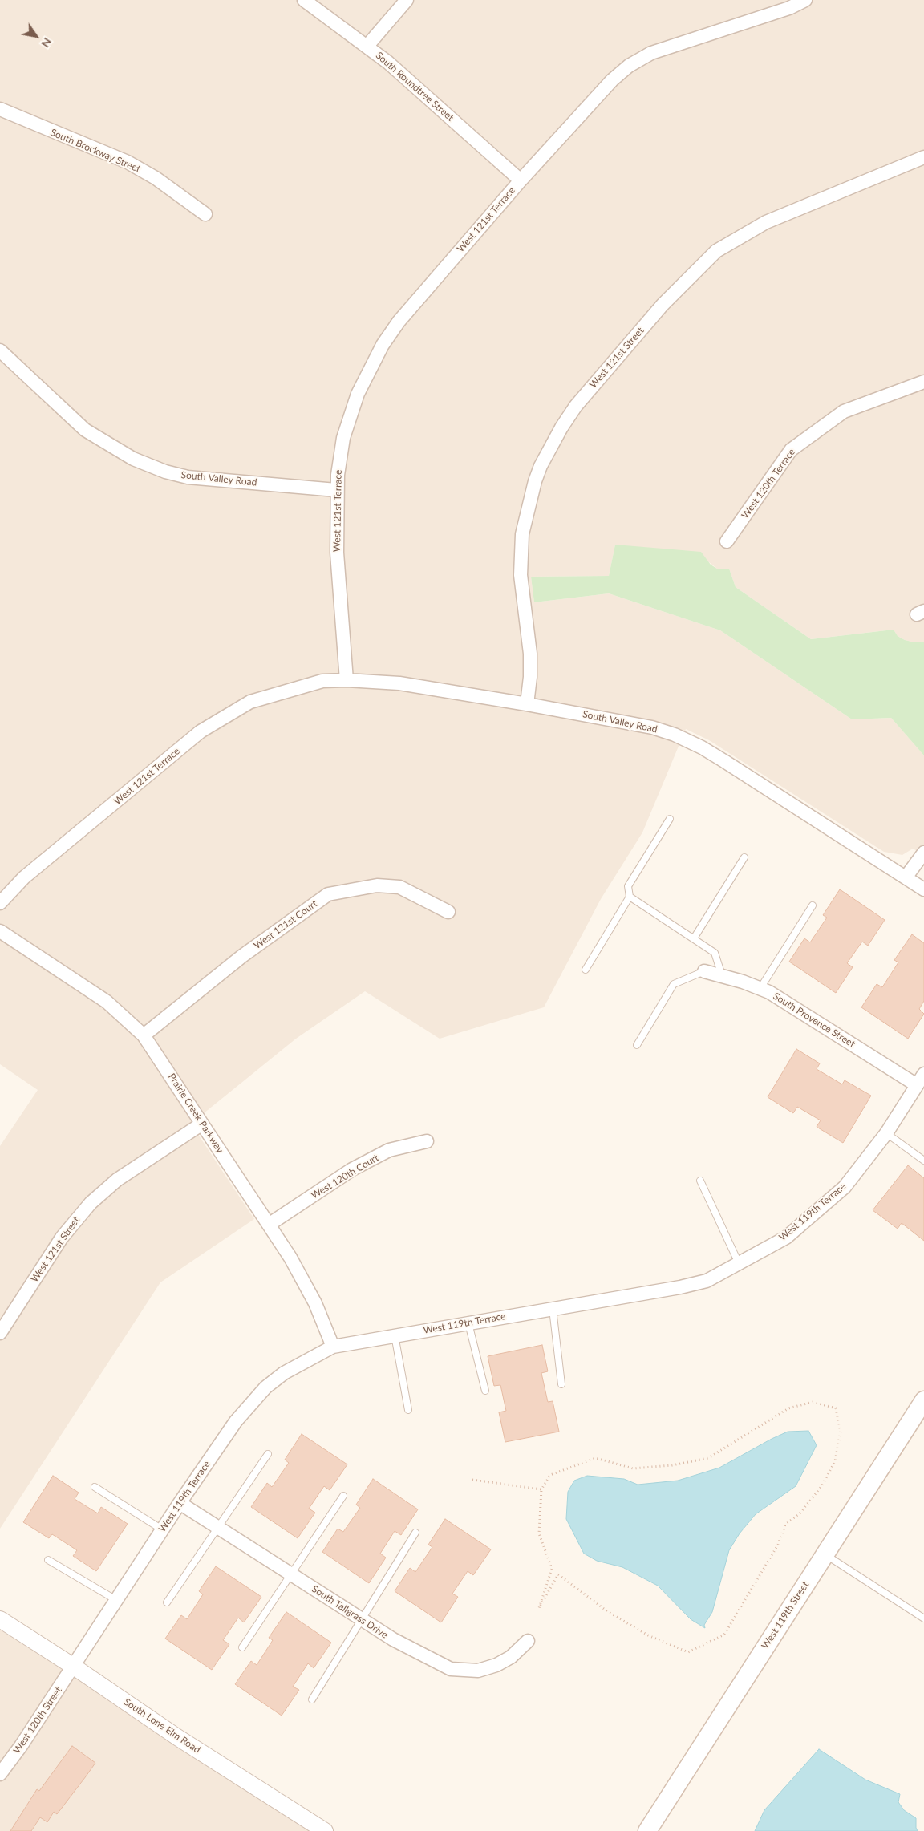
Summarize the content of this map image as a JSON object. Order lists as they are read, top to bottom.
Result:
{
  "streets": {
    "main road": ["West 119th Street"],
    "street": [
      "South Roundtree Street",
      "South Brockway Street",
      "West 121st Terrace",
      "West 121st Street",
      "South Valley Road",
      "West 120th Terrace",
      "West 121st Court",
      "South Provence Street",
      "Prairie Creek Parkway",
      "West 120th Court",
      "West 119th Terrace",
      "South Tallgrass Drive",
      "West 120th Street",
      "South Lone Elm Road"
    ]
  },
  "crossings": [
    ["South Roundtree Street", "West 121st Terrace"],
    ["West 121st Terrace", "South Valley Road"],
    ["West 121st Street", "South Valley Road"],
    ["West 121st Street", "Prairie Creek Parkway"],
    ["West 121st Court", "Prairie Creek Parkway"],
    ["South Provence Street", "West 119th Terrace"],
    ["Prairie Creek Parkway", "West 120th Court"],
    ["Prairie Creek Parkway", "West 119th Terrace"],
    ["West 119th Terrace", "South Tallgrass Drive"],
    ["West 119th Terrace", "West 120th Street"],
    ["West 119th Terrace", "South Lone Elm Road"],
    ["West 120th Street", "South Lone Elm Road"]
  ],
  "north": "bottom right"
}
